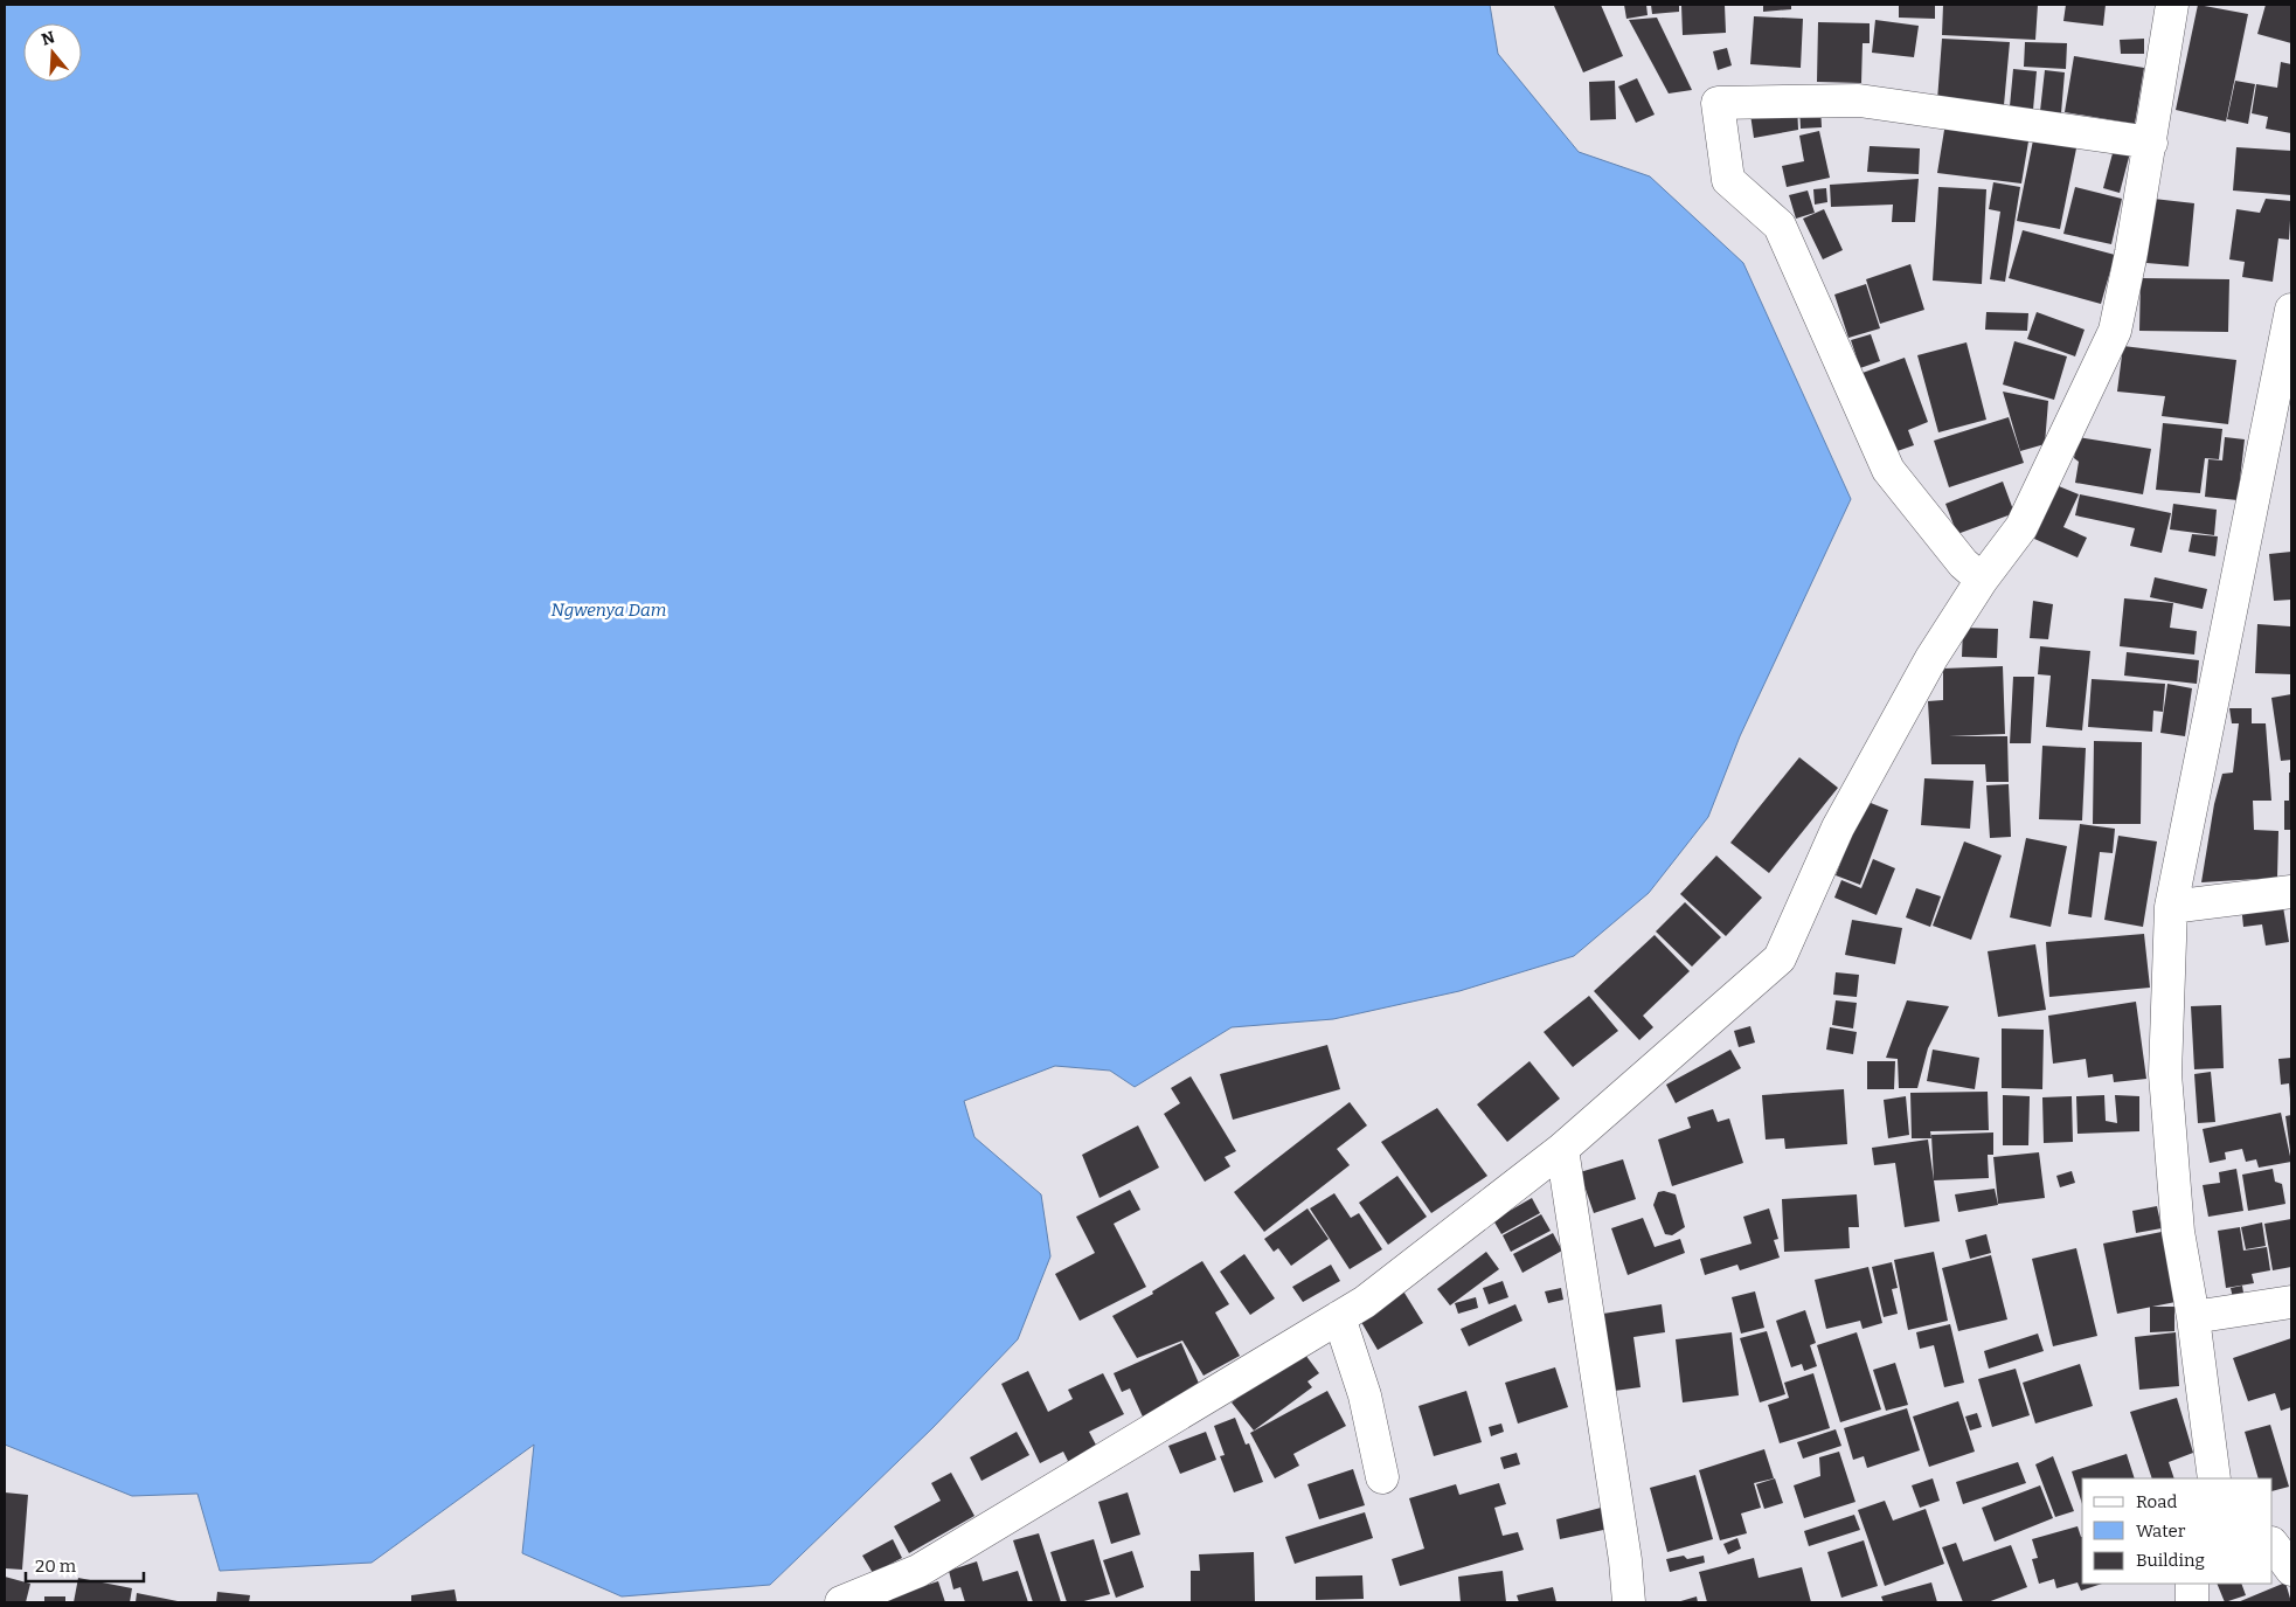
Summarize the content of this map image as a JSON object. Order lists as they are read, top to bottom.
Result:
{
  "water": ["Ngwenya Dam"],
  "legend": ["Road", "Water", "Building"],
  "scale_bar": "20 m",
  "north": "top"
}
